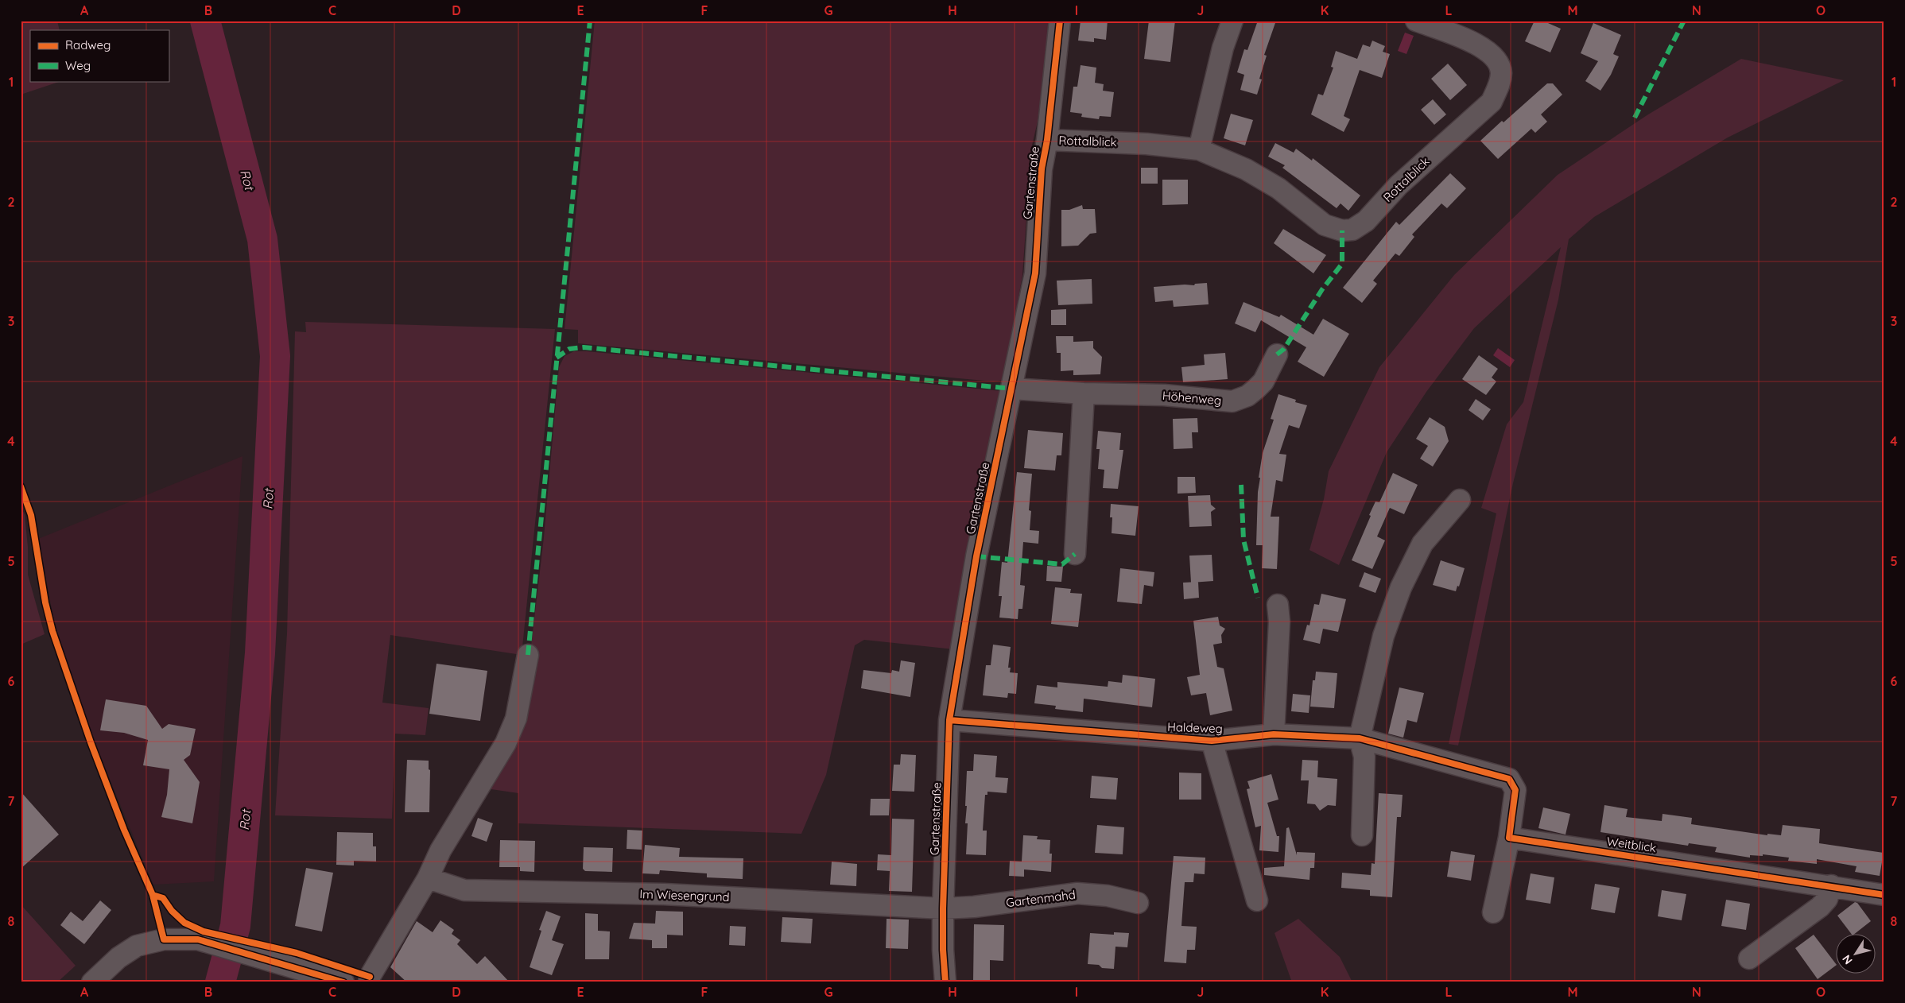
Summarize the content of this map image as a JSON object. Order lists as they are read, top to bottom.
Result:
{
  "streets": {
    "street": [
      "Rottalblick",
      "Gartenstraße",
      "Höhenweg",
      "Haldeweg",
      "Weitblick",
      "Im Wiesengrund",
      "Gartenmahd"
    ]
  },
  "crossings": [
    ["Rottalblick", "Gartenstraße"],
    ["Gartenstraße", "Höhenweg"],
    ["Gartenstraße", "Haldeweg"],
    ["Gartenstraße", "Im Wiesengrund"],
    ["Gartenstraße", "Gartenmahd"],
    ["Haldeweg", "Weitblick"],
    ["Im Wiesengrund", "Gartenmahd"]
  ],
  "water": ["Rot"],
  "legend": ["Radweg", "Weg"],
  "north": "bottom left",
  "grid": {
    "columns": [
      "A",
      "B",
      "C",
      "D",
      "E",
      "F",
      "G",
      "H",
      "I",
      "J",
      "K",
      "L",
      "M",
      "N",
      "O"
    ],
    "rows": [
      "1",
      "2",
      "3",
      "4",
      "5",
      "6",
      "7",
      "8"
    ]
  }
}
